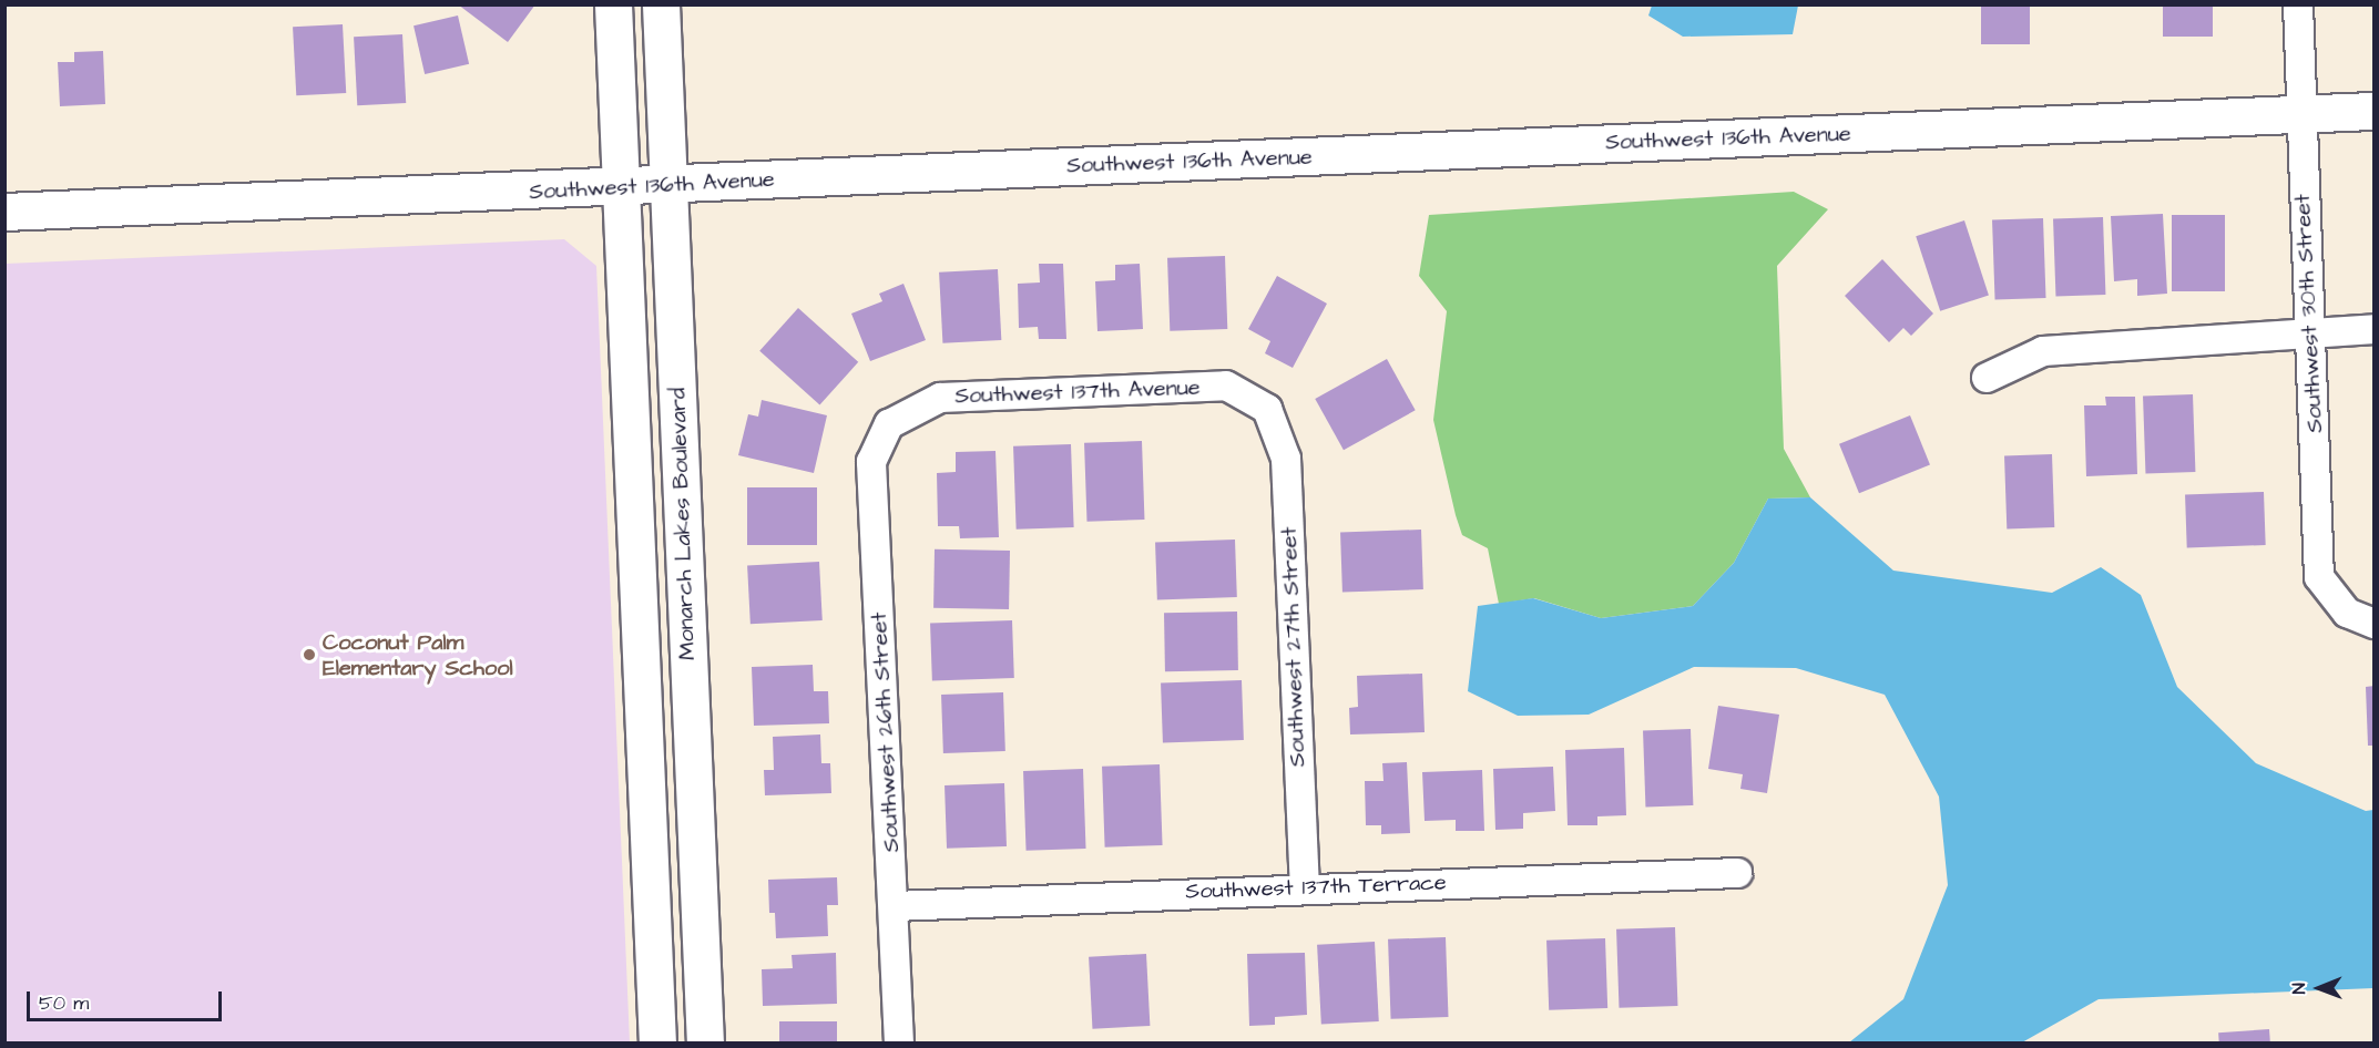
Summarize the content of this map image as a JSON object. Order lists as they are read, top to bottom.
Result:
{
  "streets": {
    "street": [
      "Southwest 136th Avenue",
      "Southwest 30th Street",
      "Southwest 137th Avenue",
      "Monarch Lakes Boulevard",
      "Southwest 27th Street",
      "Southwest 26th Street",
      "Southwest 137th Terrace"
    ]
  },
  "crossings": [
    ["Southwest 136th Avenue", "Southwest 30th Street"],
    ["Southwest 136th Avenue", "Monarch Lakes Boulevard"],
    ["Southwest 137th Avenue", "Southwest 27th Street"],
    ["Southwest 137th Avenue", "Southwest 26th Street"],
    ["Southwest 27th Street", "Southwest 137th Terrace"],
    ["Southwest 26th Street", "Southwest 137th Terrace"]
  ],
  "places": ["Coconut Palm Elementary School"],
  "scale_bar": "50 m",
  "north": "left"
}
